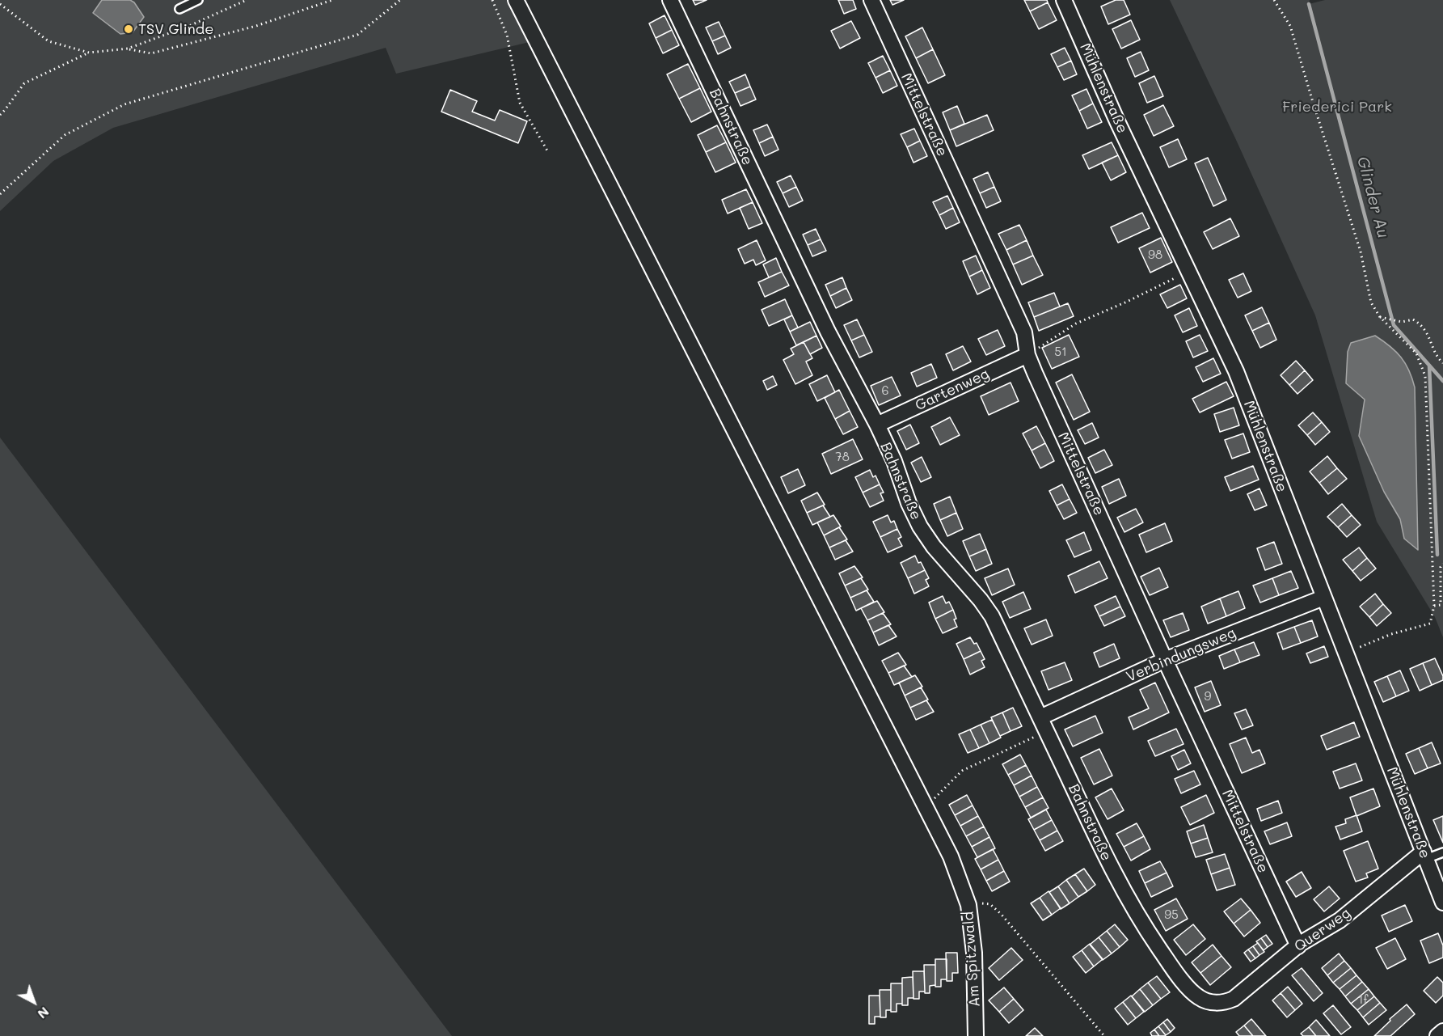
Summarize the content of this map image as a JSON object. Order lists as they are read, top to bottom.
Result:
{
  "streets": {
    "street": [
      "Mühlenstraße",
      "Mittelstraße",
      "Bahnstraße",
      "Gartenweg",
      "Verbindungsweg",
      "Querweg",
      "Am Spitzwald"
    ]
  },
  "crossings": [
    ["Mühlenstraße", "Verbindungsweg"],
    ["Mühlenstraße", "Querweg"],
    ["Mittelstraße", "Gartenweg"],
    ["Mittelstraße", "Verbindungsweg"],
    ["Mittelstraße", "Querweg"],
    ["Bahnstraße", "Gartenweg"],
    ["Bahnstraße", "Verbindungsweg"],
    ["Bahnstraße", "Querweg"]
  ],
  "water": ["Glinder Au"],
  "parks": ["Friederici Park"],
  "places": ["TSV Glinde"],
  "house_numbers": [
    "98",
    "51",
    "6",
    "78",
    "9",
    "95",
    "1f"
  ],
  "north": "bottom right"
}
